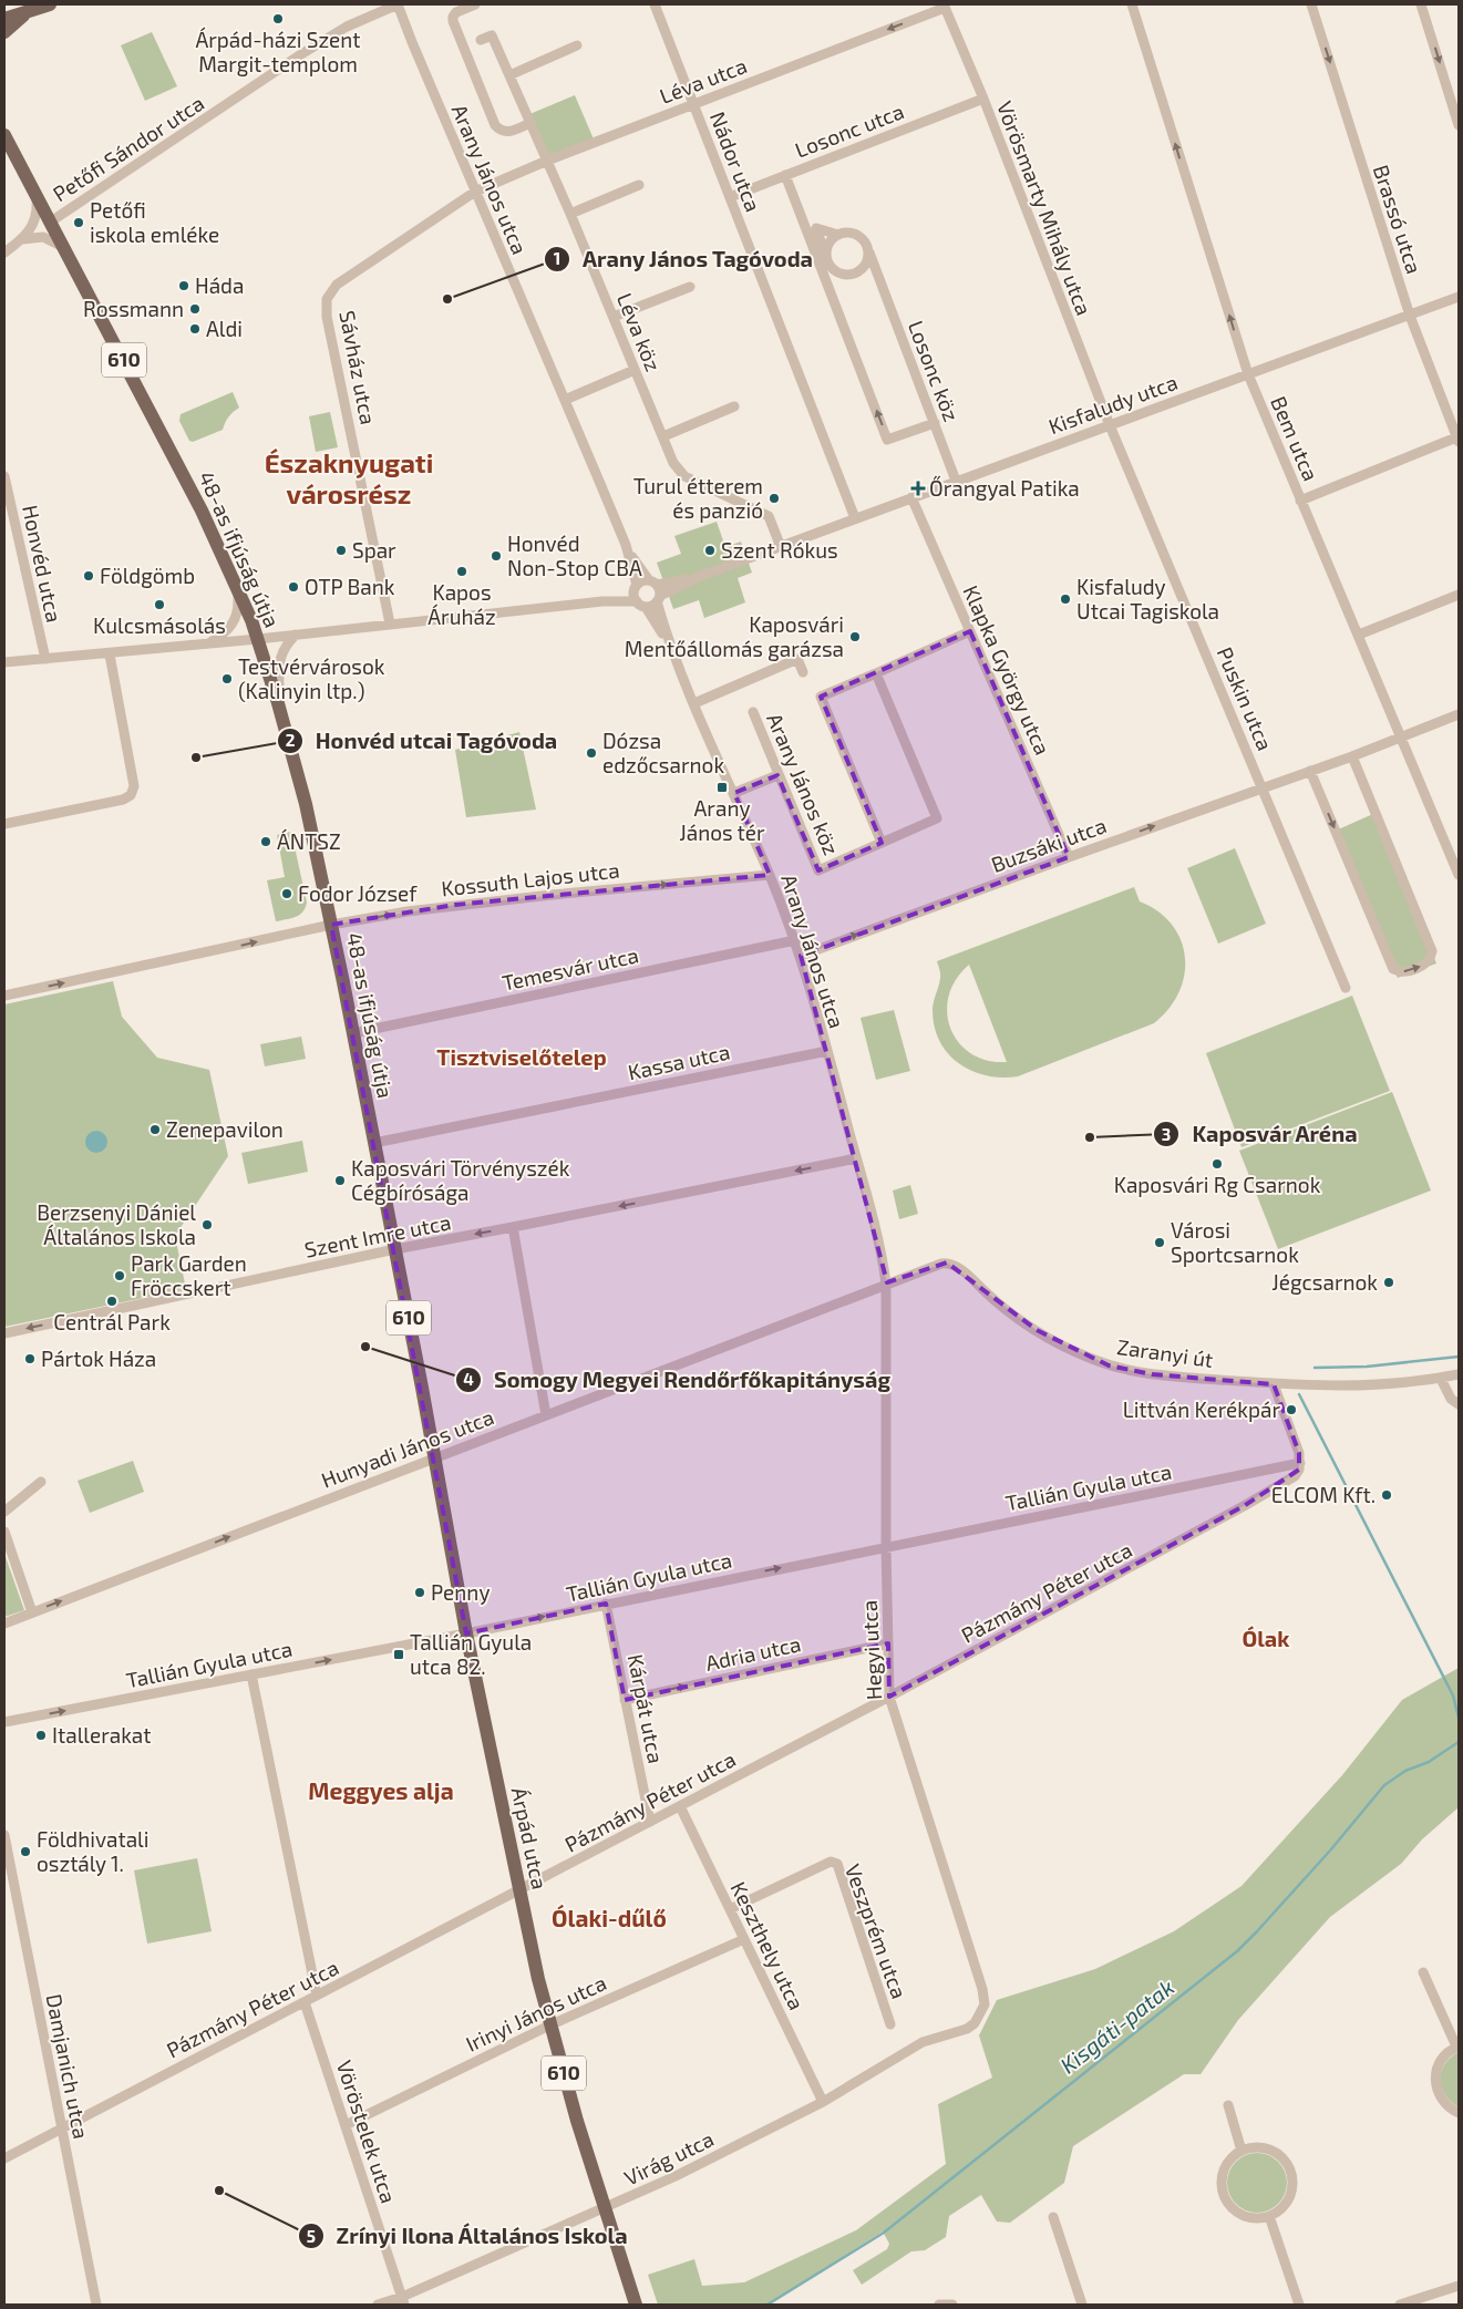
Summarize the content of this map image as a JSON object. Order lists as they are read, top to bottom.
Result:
{
  "streets": {
    "main road": ["610", "48-as ifjúság útja", "Árpád utca"],
    "street": [
      "Léva utca",
      "Losonc utca",
      "Petőfi Sándor utca",
      "Nádor utca",
      "Arany János utca",
      "Vörösmarty Mihály utca",
      "Brassó utca",
      "Léva köz",
      "Sávház utca",
      "Losonc köz",
      "Kisfaludy utca",
      "Bem utca",
      "Honvéd utca",
      "Klapka György utca",
      "Puskin utca",
      "Arany János köz",
      "Buzsáki utca",
      "Kossuth Lajos utca",
      "Temesvár utca",
      "Kassa utca",
      "Szent Imre utca",
      "Zaranyi út",
      "Hunyadi János utca",
      "Tallián Gyula utca",
      "Pázmány Péter utca",
      "Hegyi utca",
      "Adria utca",
      "Kárpát utca",
      "Veszprém utca",
      "Keszthely utca",
      "Irinyi János utca",
      "Damjanich utca",
      "Vöröstelek utca",
      "Virág utca"
    ]
  },
  "crossings": [
    ["Léva utca", "Nádor utca"],
    ["Léva utca", "Arany János utca"],
    ["Léva utca", "Vörösmarty Mihály utca"],
    ["Léva utca", "Léva köz"],
    ["Léva utca", "Sávház utca"],
    ["Losonc utca", "Nádor utca"],
    ["Losonc utca", "Vörösmarty Mihály utca"],
    ["Petőfi Sándor utca", "Arany János utca"],
    ["Petőfi Sándor utca", "48-as ifjúság útja"],
    ["Nádor utca", "Kisfaludy utca"],
    ["Arany János utca", "Sávház utca"],
    ["Arany János utca", "Buzsáki utca"],
    ["Arany János utca", "Kossuth Lajos utca"],
    ["Arany János utca", "Temesvár utca"],
    ["Arany János utca", "Kassa utca"],
    ["Arany János utca", "Szent Imre utca"],
    ["Arany János utca", "Zaranyi út"],
    ["Arany János utca", "Hunyadi János utca"],
    ["Arany János utca", "Hegyi utca"],
    ["Vörösmarty Mihály utca", "Kisfaludy utca"],
    ["Vörösmarty Mihály utca", "Puskin utca"],
    ["Brassó utca", "Kisfaludy utca"],
    ["Léva köz", "Kisfaludy utca"],
    ["Losonc köz", "Kisfaludy utca"],
    ["Kisfaludy utca", "Bem utca"],
    ["Kisfaludy utca", "Klapka György utca"],
    ["Kisfaludy utca", "Puskin utca"],
    ["Bem utca", "Buzsáki utca"],
    ["48-as ifjúság útja", "Kossuth Lajos utca"],
    ["48-as ifjúság útja", "Temesvár utca"],
    ["48-as ifjúság útja", "Kassa utca"],
    ["48-as ifjúság útja", "Szent Imre utca"],
    ["48-as ifjúság útja", "Hunyadi János utca"],
    ["48-as ifjúság útja", "Tallián Gyula utca"],
    ["48-as ifjúság útja", "Árpád utca"],
    ["Klapka György utca", "Buzsáki utca"],
    ["Puskin utca", "Buzsáki utca"],
    ["Zaranyi út", "Hunyadi János utca"],
    ["Zaranyi út", "Hegyi utca"],
    ["Hunyadi János utca", "Hegyi utca"],
    ["Tallián Gyula utca", "Pázmány Péter utca"],
    ["Tallián Gyula utca", "Hegyi utca"],
    ["Tallián Gyula utca", "Kárpát utca"],
    ["Tallián Gyula utca", "Árpád utca"],
    ["Pázmány Péter utca", "Hegyi utca"],
    ["Pázmány Péter utca", "Kárpát utca"],
    ["Pázmány Péter utca", "Árpád utca"],
    ["Pázmány Péter utca", "Keszthely utca"],
    ["Pázmány Péter utca", "Damjanich utca"],
    ["Pázmány Péter utca", "Vöröstelek utca"],
    ["Hegyi utca", "Adria utca"],
    ["Hegyi utca", "Virág utca"],
    ["Adria utca", "Kárpát utca"],
    ["Árpád utca", "Irinyi János utca"],
    ["Árpád utca", "Virág utca"],
    ["Veszprém utca", "Keszthely utca"],
    ["Keszthely utca", "Irinyi János utca"],
    ["Keszthely utca", "Virág utca"],
    ["Irinyi János utca", "Vöröstelek utca"],
    ["Vöröstelek utca", "Virág utca"]
  ],
  "one_way": [
    "Léva utca",
    "Brassó utca",
    "Bem utca",
    "Buzsáki utca",
    "Kossuth Lajos utca",
    "Szent Imre utca",
    "Hunyadi János utca",
    "Tallián Gyula utca",
    "Adria utca"
  ],
  "districts": [
    "Északnyugati városrész",
    "Tisztviselőtelep",
    "Ólak",
    "Meggyes alja",
    "Ólaki-dűlő"
  ],
  "water": ["Kisgáti-patak"],
  "places": {
    "other": [
      "Árpád-házi Szent Margit-templom",
      "Petőfi iskola emléke",
      "Háda",
      "Arany János Tagóvoda",
      "Rossmann",
      "Aldi",
      "Turul étterem és panzió",
      "Spar",
      "Szent Rókus",
      "Honvéd Non-Stop CBA",
      "Kapos Áruház",
      "Földgömb",
      "OTP Bank",
      "Kisfaludy Utcai Tagiskola",
      "Kulcsmásolás",
      "Kaposvári Mentőállomás garázsa",
      "Testvérvárosok (Kalinyin ltp.)",
      "Dózsa edzőcsarnok",
      "Honvéd utcai Tagóvoda",
      "ÁNTSZ",
      "Fodor József",
      "Zenepavilon",
      "Kaposvár Aréna",
      "Kaposvári Rg Csarnok",
      "Kaposvári Törvényszék Cégbírósága",
      "Berzsenyi Dániel Általános Iskola",
      "Városi Sportcsarnok",
      "Park Garden Fröccskert",
      "Jégcsarnok",
      "Centrál Park",
      "Somogy Megyei Rendőrfőkapitányság",
      "Pártok Háza",
      "Littván Kerékpár",
      "ELCOM Kft.",
      "Penny",
      "Itallerakat",
      "Földhivatali osztály 1.",
      "Zrínyi Ilona Általános Iskola"
    ],
    "health": ["Őrangyal Patika"],
    "transit": ["Arany János tér", "Tallián Gyula utca 82."]
  }
}
